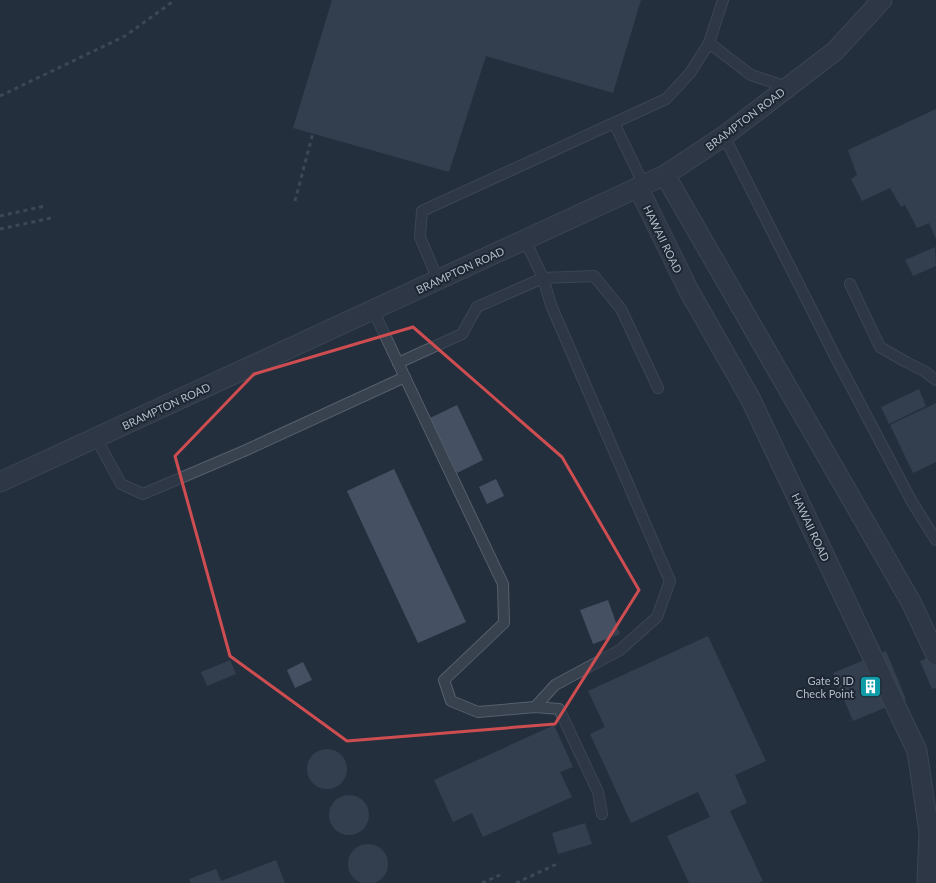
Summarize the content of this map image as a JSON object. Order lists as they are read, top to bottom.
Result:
{
  "streets": {
    "street": ["BRAMPTON ROAD", "HAWAII ROAD"]
  },
  "crossings": [
    ["BRAMPTON ROAD", "HAWAII ROAD"]
  ],
  "places": {
    "building": ["Gate 3 ID Check Point"]
  }
}
